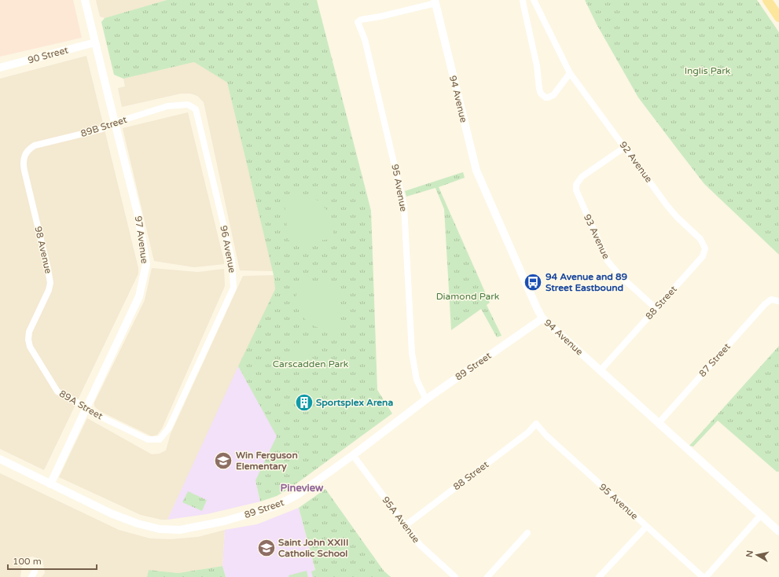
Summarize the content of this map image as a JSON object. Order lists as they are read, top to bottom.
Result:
{
  "streets": {
    "street": [
      "90 Street",
      "94 Avenue",
      "89B Street",
      "92 Avenue",
      "95 Avenue",
      "93 Avenue",
      "97 Avenue",
      "96 Avenue",
      "98 Avenue",
      "88 Street",
      "87 Street",
      "89 Street",
      "89A Street",
      "95A Avenue"
    ]
  },
  "crossings": [
    ["90 Street", "97 Avenue"],
    ["94 Avenue", "95 Avenue"],
    ["94 Avenue", "88 Street"],
    ["94 Avenue", "87 Street"],
    ["94 Avenue", "89 Street"],
    ["89B Street", "97 Avenue"],
    ["89B Street", "96 Avenue"],
    ["89B Street", "98 Avenue"],
    ["92 Avenue", "93 Avenue"],
    ["92 Avenue", "88 Street"],
    ["95 Avenue", "88 Street"],
    ["95 Avenue", "89 Street"],
    ["93 Avenue", "88 Street"],
    ["97 Avenue", "89 Street"],
    ["97 Avenue", "89A Street"],
    ["96 Avenue", "89A Street"],
    ["98 Avenue", "89A Street"],
    ["88 Street", "95A Avenue"],
    ["89 Street", "95A Avenue"]
  ],
  "districts": ["Pineview"],
  "parks": ["Inglis Park", "Diamond Park", "Carscadden Park"],
  "places": {
    "bus stop": ["94 Avenue and 89 Street Eastbound"],
    "building": ["Sportsplex Arena"],
    "school or university": ["Win Ferguson Elementary", "Saint John XXIII Catholic School"]
  },
  "scale_bar": "100 m",
  "north": "left"
}
